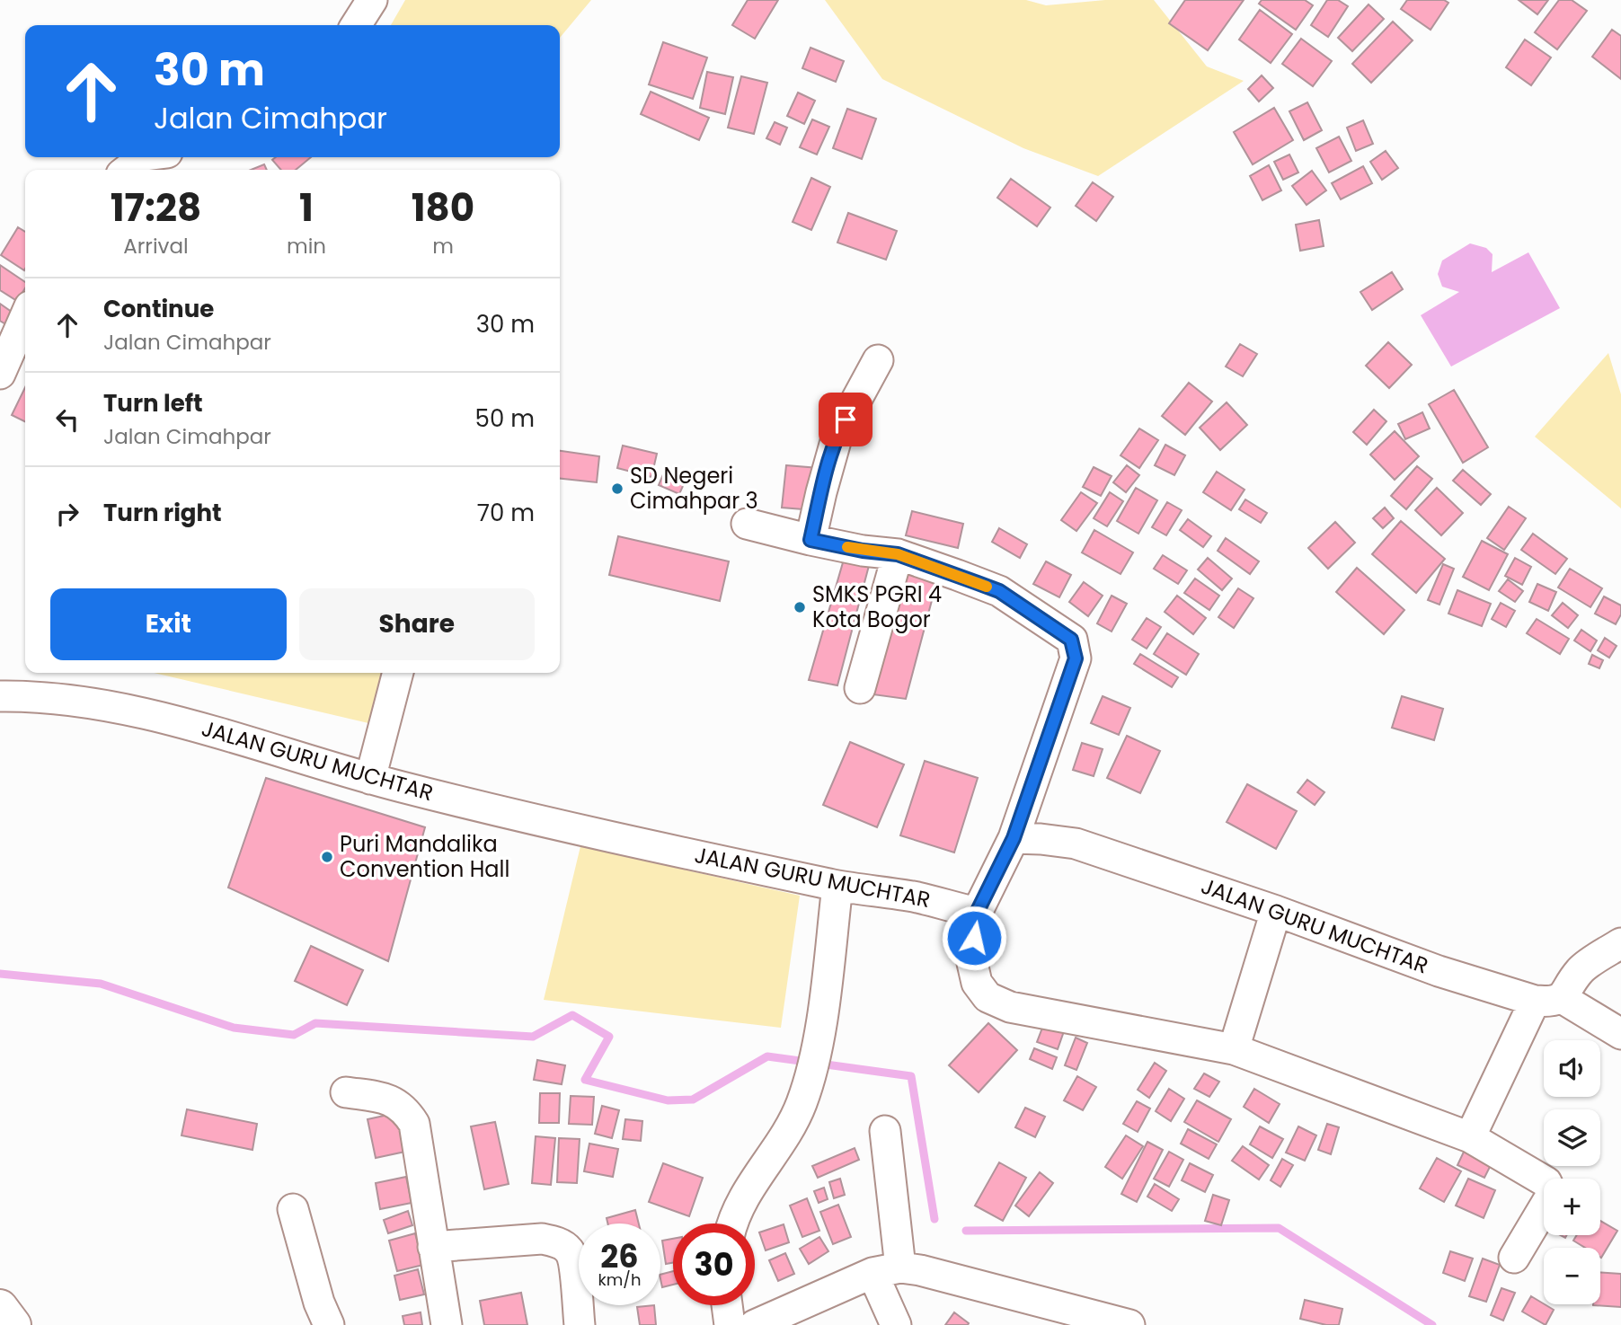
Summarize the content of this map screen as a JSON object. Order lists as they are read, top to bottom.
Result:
{
  "streets": {
    "street": ["JALAN GURU MUCHTAR"]
  },
  "places": ["SD Negeri Cimahpar 3", "SMKS PGRI 4 Kota Bogor", "Puri Mandalika Convention Hall"],
  "page": {
    "turn": ["30 m", "Jalan Cimahpar"],
    "eta": [
      "17:28",
      "Arrival",
      "1",
      "min",
      "180",
      "m"
    ],
    "list": [
      {
        "name": "Continue",
        "note": "Jalan Cimahpar",
        "value": "30 m"
      },
      {
        "name": "Turn left",
        "note": "Jalan Cimahpar",
        "value": "50 m"
      },
      {
        "name": "Turn right",
        "value": "70 m"
      }
    ],
    "buttons": ["Exit", "Share"],
    "map_buttons": ["+", "−"],
    "speed": "26 km/h",
    "limit": "30"
  }
}
